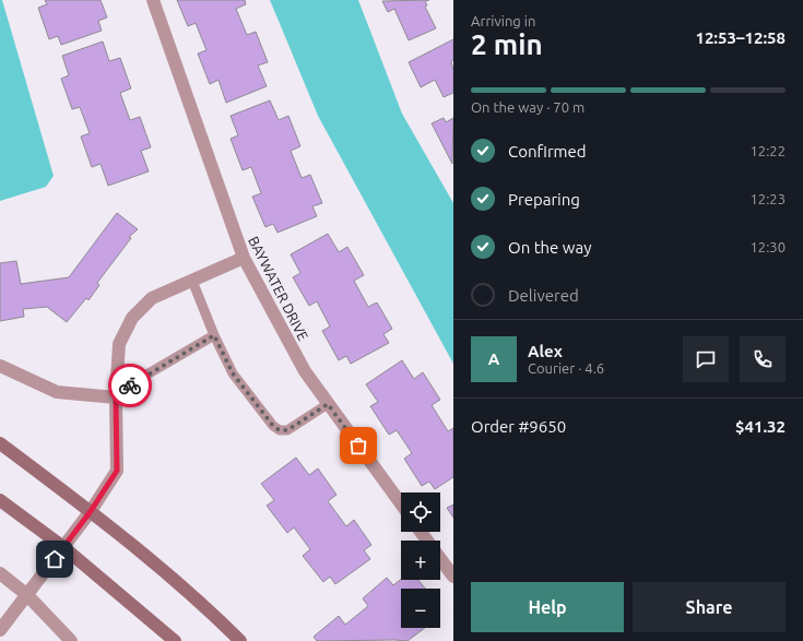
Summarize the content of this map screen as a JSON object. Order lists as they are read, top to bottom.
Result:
{
  "streets": {
    "street": ["BAYWATER DRIVE"]
  },
  "page": {
    "heading": ["2 min", "Arriving in", "12:53–12:58"],
    "panel": [
      "Alex",
      "Courier · 4.6",
      "Order #9650",
      "$41.32"
    ],
    "bar": "On the way · 70 m",
    "list": [
      ["Confirmed", "12:22"],
      ["Preparing", "12:23"],
      ["On the way", "12:30"],
      "Delivered"
    ],
    "round": "A",
    "map_buttons": ["+", "−"],
    "buttons": ["Help", "Share"]
  }
}
